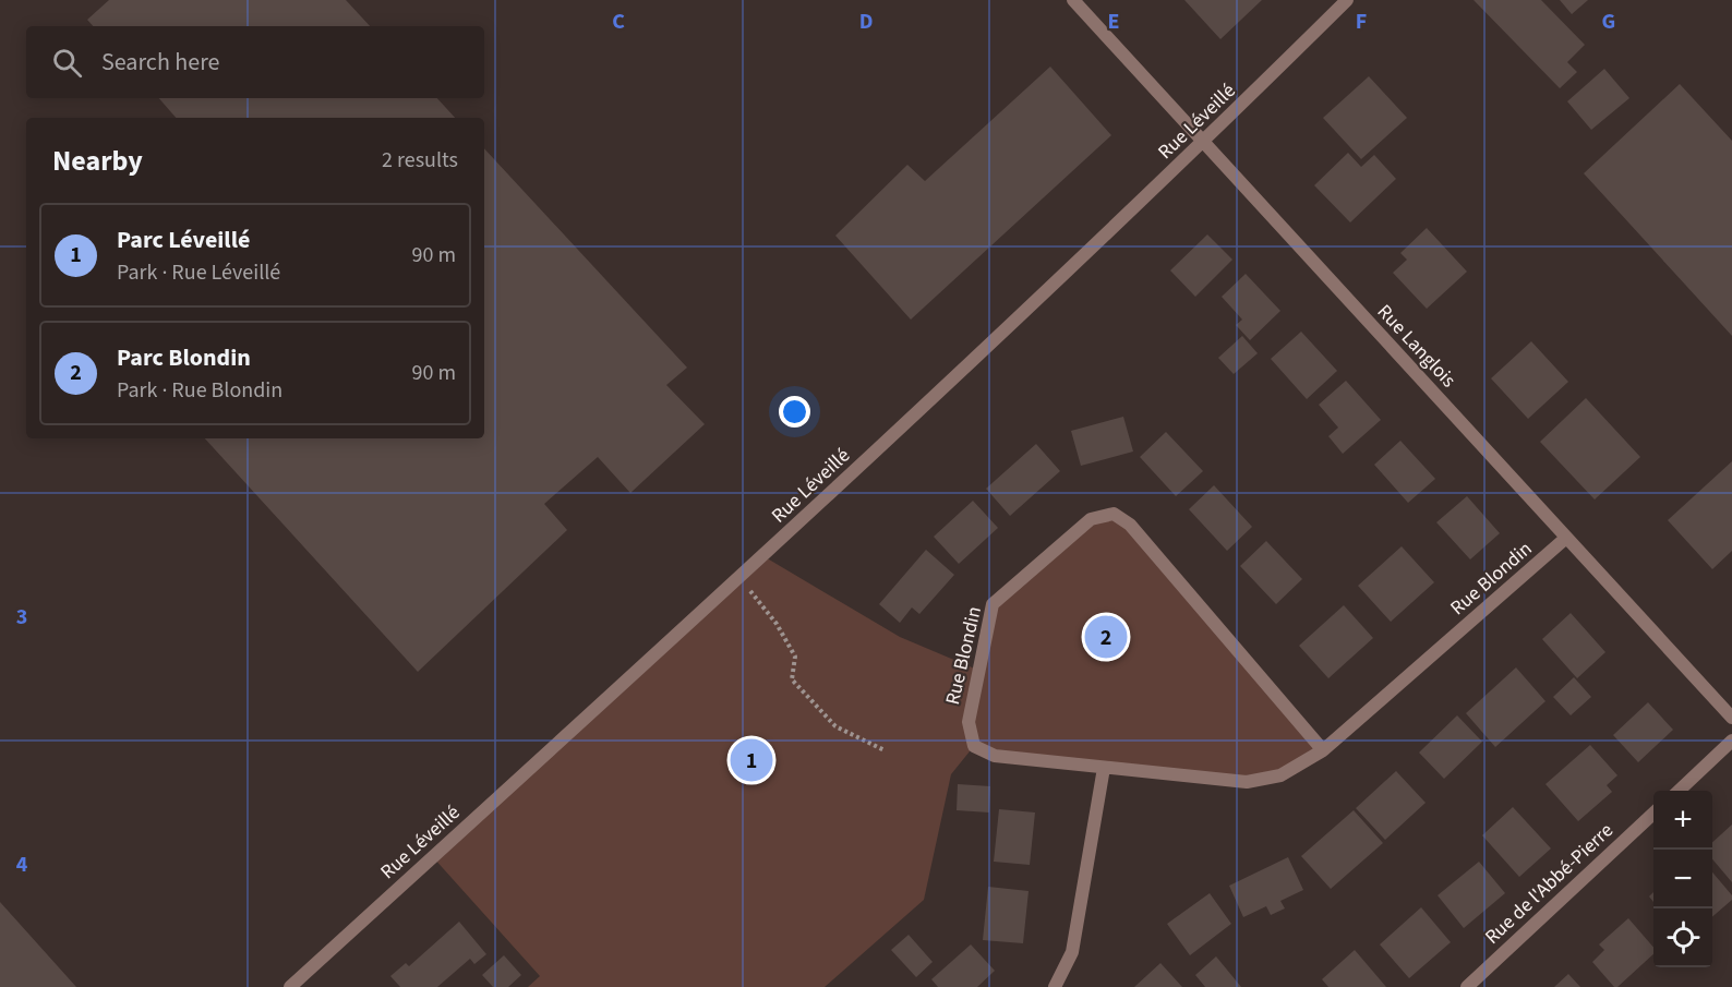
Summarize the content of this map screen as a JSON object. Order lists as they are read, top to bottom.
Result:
{
  "streets": {
    "street": [
      "Rue Léveillé",
      "Rue Langlois",
      "Rue Blondin",
      "Rue de l'Abbé-Pierre"
    ]
  },
  "crossings": [
    ["Rue Léveillé", "Rue Langlois"],
    ["Rue Langlois", "Rue Blondin"]
  ],
  "page": {
    "search": "Search here",
    "heading": ["Nearby", "2 results"],
    "list": [
      {
        "mark": "1",
        "name": "Parc Léveillé",
        "note": "Park · Rue Léveillé",
        "value": "90 m"
      },
      {
        "mark": "2",
        "name": "Parc Blondin",
        "note": "Park · Rue Blondin",
        "value": "90 m"
      }
    ],
    "pins": ["2", "1"],
    "map_buttons": ["+", "−"]
  },
  "grid": {
    "columns": [
      "C",
      "D",
      "E",
      "F",
      "G"
    ],
    "rows": ["3", "4"]
  }
}
